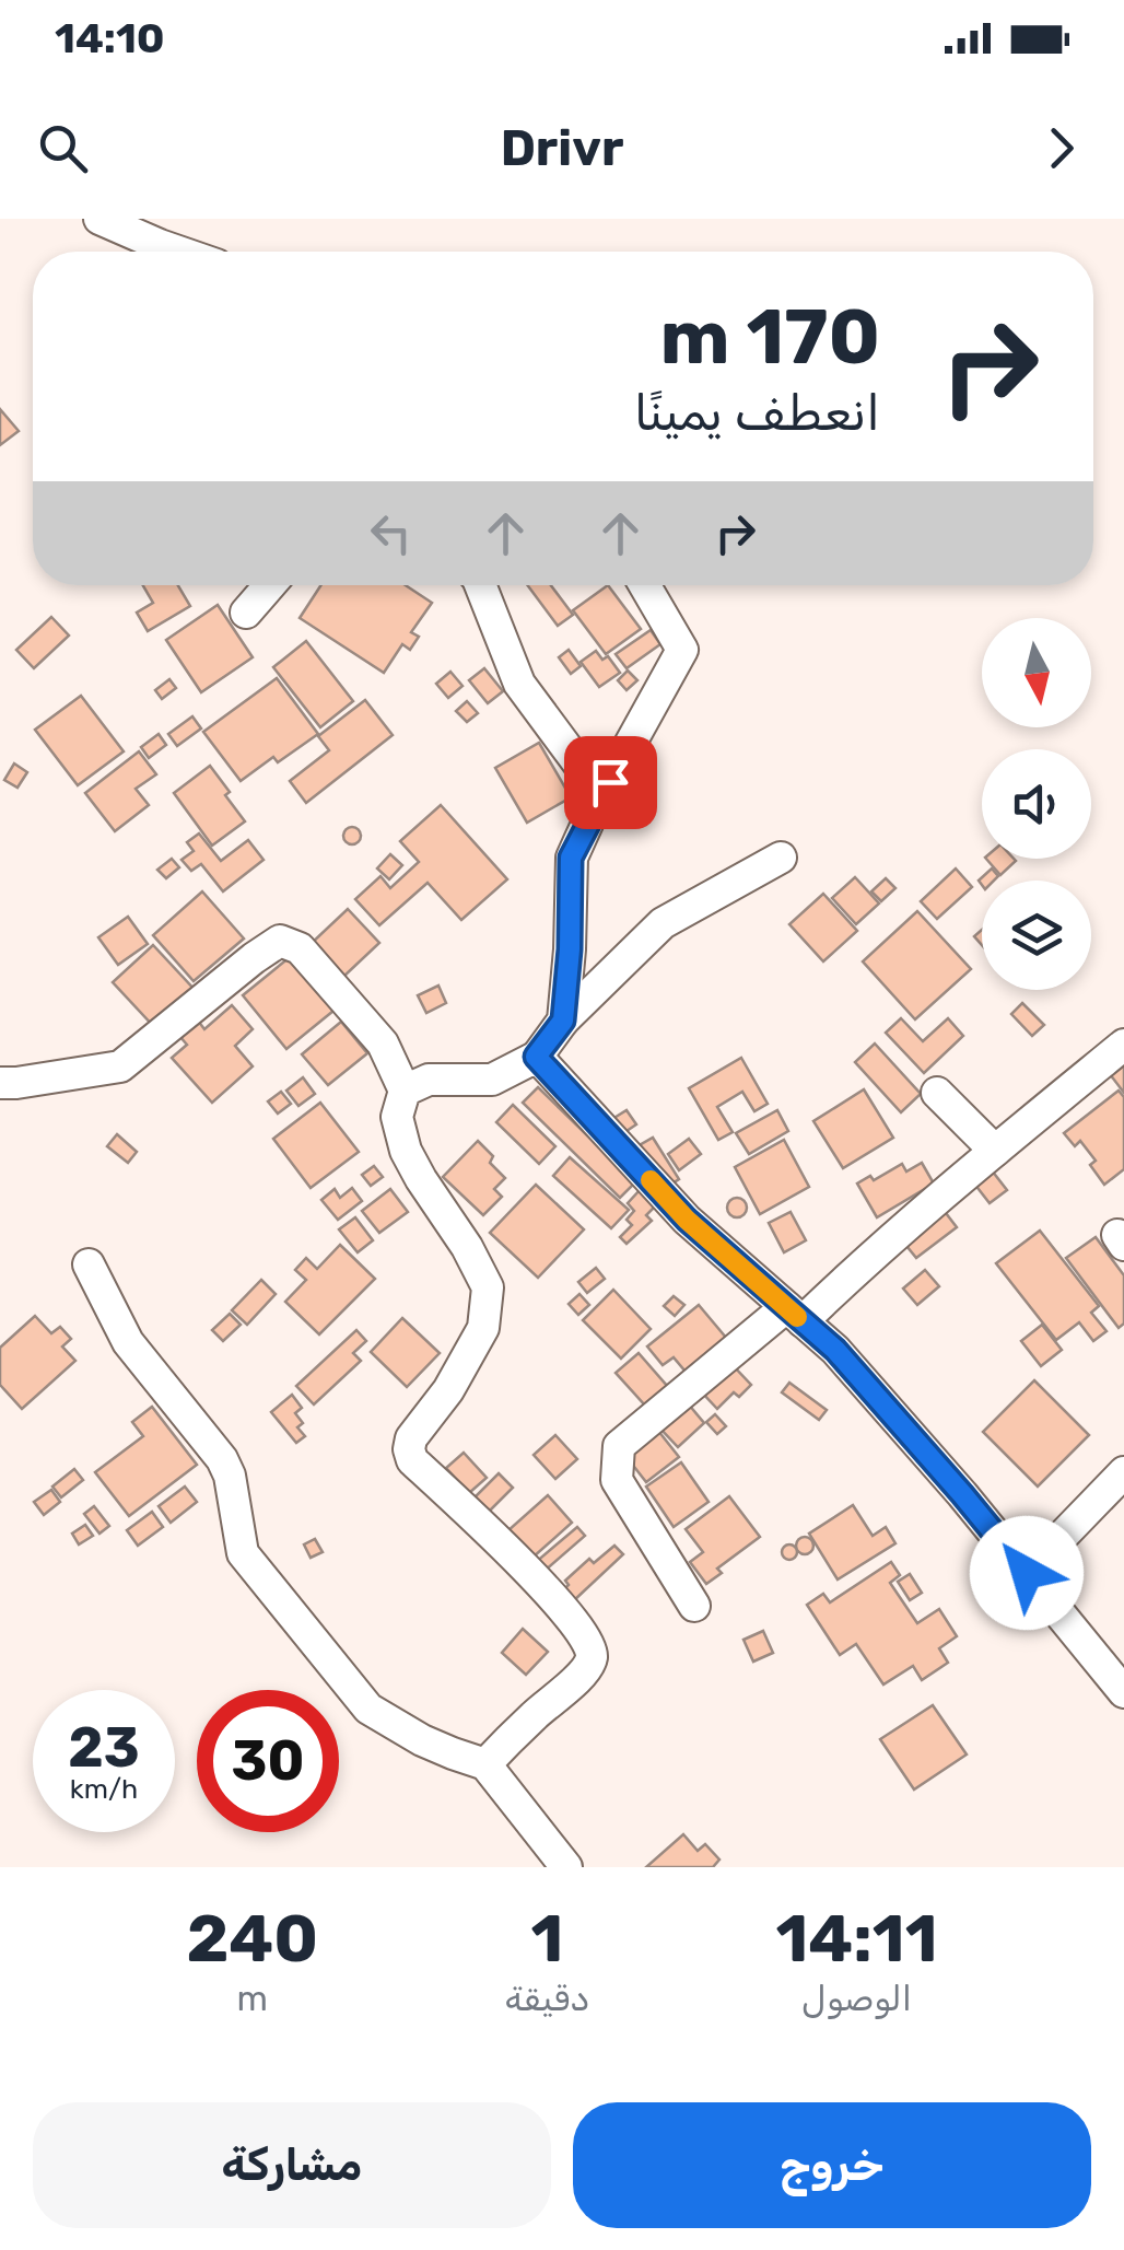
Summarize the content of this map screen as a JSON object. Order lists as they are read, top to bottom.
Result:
{
  "north": "bottom",
  "page": {
    "status": "14:10",
    "header": "Drivr",
    "turn": ["170 m", "انعطف يمينًا"],
    "speed": "23 km/h",
    "limit": "30",
    "eta": [
      "14:11",
      "الوصول",
      "1",
      "دقيقة",
      "240",
      "m"
    ],
    "buttons": ["خروج", "مشاركة"]
  }
}
